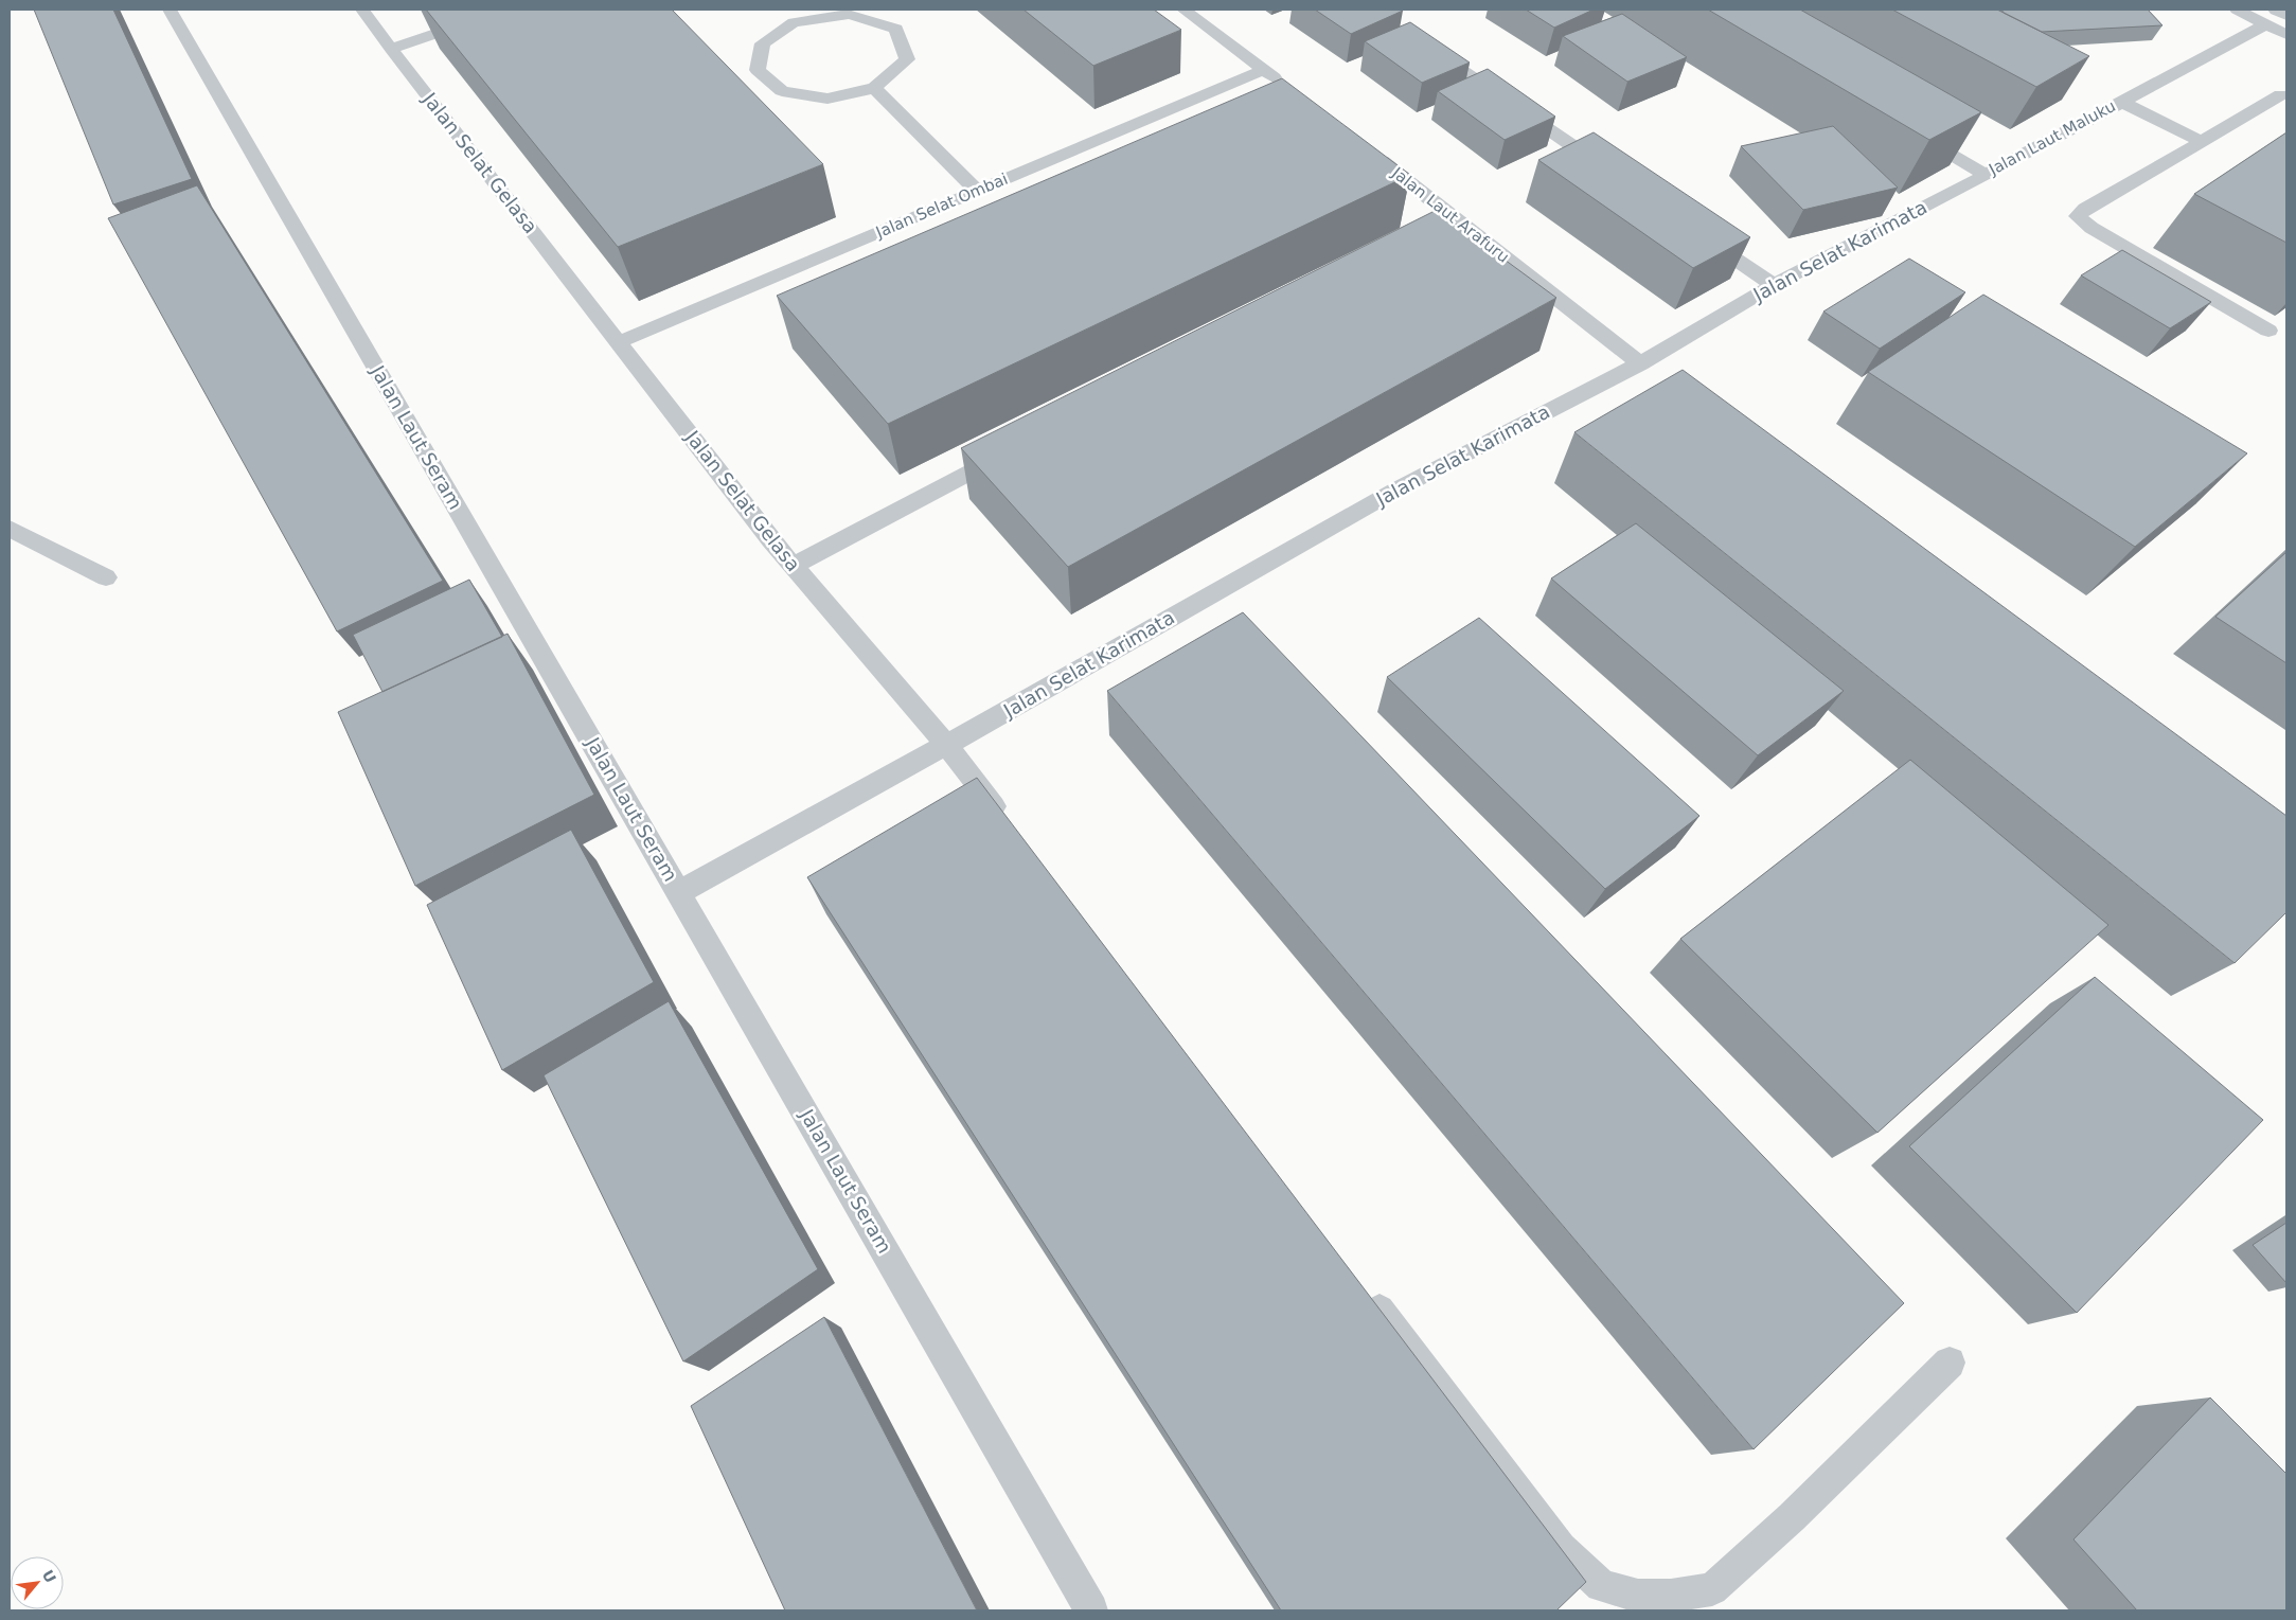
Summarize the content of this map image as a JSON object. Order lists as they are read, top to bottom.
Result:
{
  "streets": {
    "lane": [
      "Jalan Laut Maluku",
      "Jalan Selat Gelasa",
      "Jalan Selat Ombai",
      "Jalan Laut Arafuru",
      "Jalan Selat Karimata",
      "Jalan Laut Seram"
    ]
  },
  "crossings": [
    ["Jalan Laut Maluku", "Jalan Selat Karimata"],
    ["Jalan Selat Gelasa", "Jalan Selat Ombai"],
    ["Jalan Selat Gelasa", "Jalan Selat Karimata"],
    ["Jalan Laut Arafuru", "Jalan Selat Karimata"]
  ],
  "north": "top right"
}
